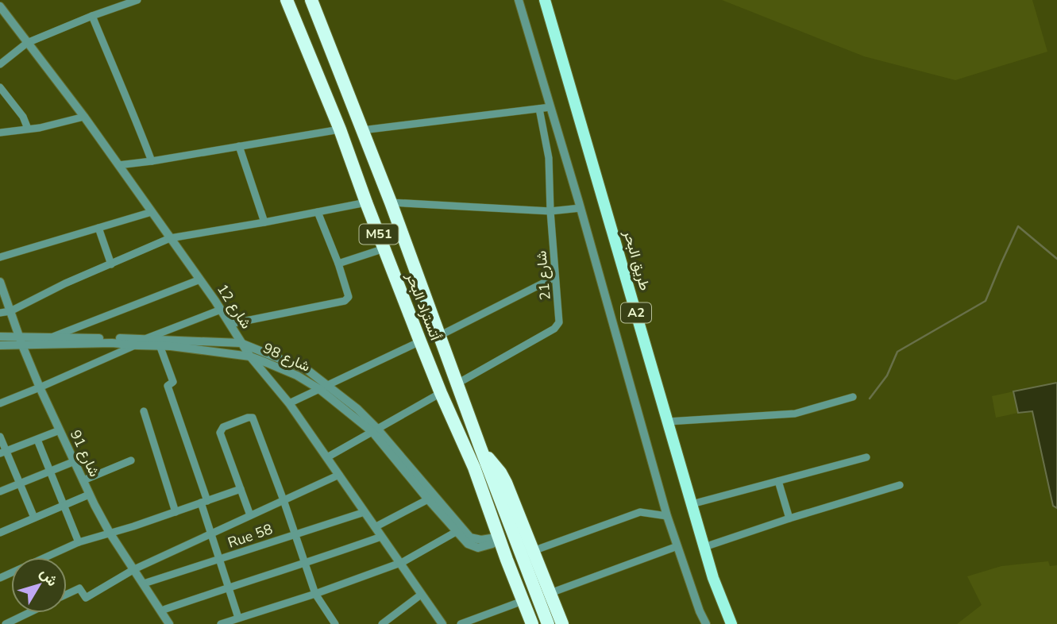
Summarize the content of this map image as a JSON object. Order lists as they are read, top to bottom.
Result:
{
  "streets": {
    "highway": [
      "M51",
      "طريق البحر",
      "أتستراد البحر",
      "A2"
    ],
    "street": [
      "شارع 21",
      "شارع 12",
      "شارع 98",
      "شارع 91",
      "Rue 58"
    ]
  },
  "crossings": [
    ["شارع 21", "أتستراد البحر"],
    ["شارع 12", "شارع 98"],
    ["شارع 12", "Rue 58"],
    ["شارع 98", "شارع 91"],
    ["شارع 91", "Rue 58"]
  ],
  "north": "top right"
}
